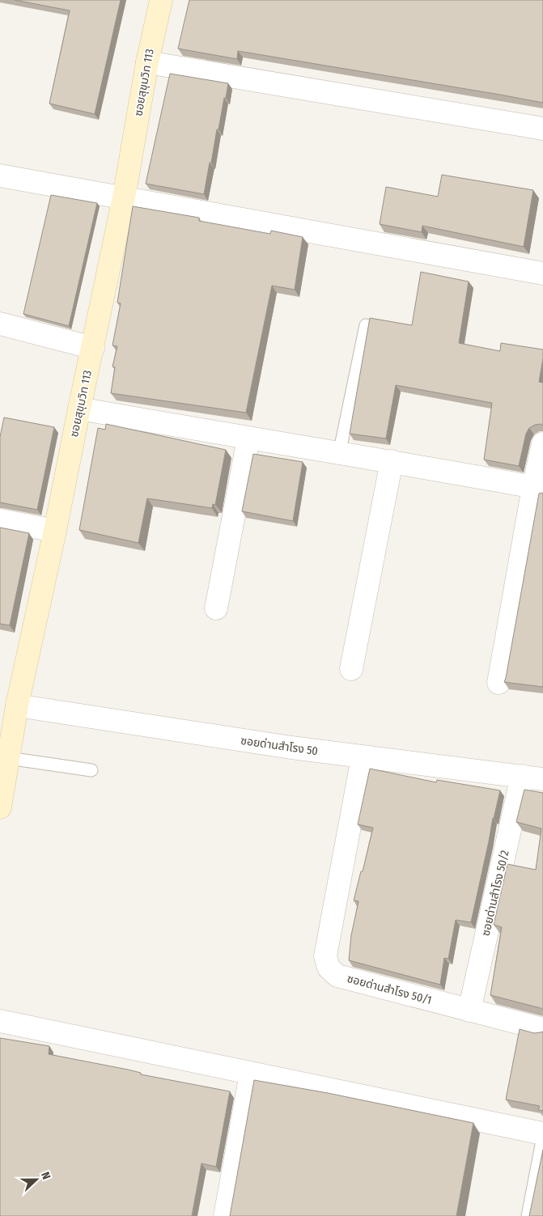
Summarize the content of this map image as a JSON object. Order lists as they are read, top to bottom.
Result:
{
  "streets": {
    "main road": ["ซอยสุขุมวิท 113"],
    "street": ["ซอยด่านสำโรง 50", "ซอยด่านสำโรง 50/2", "ซอยด่านสำโรง 50/1"]
  },
  "crossings": [
    ["ซอยสุขุมวิท 113", "ซอยด่านสำโรง 50"],
    ["ซอยด่านสำโรง 50", "ซอยด่านสำโรง 50/2"],
    ["ซอยด่านสำโรง 50", "ซอยด่านสำโรง 50/1"],
    ["ซอยด่านสำโรง 50/2", "ซอยด่านสำโรง 50/1"]
  ],
  "north": "right"
}
